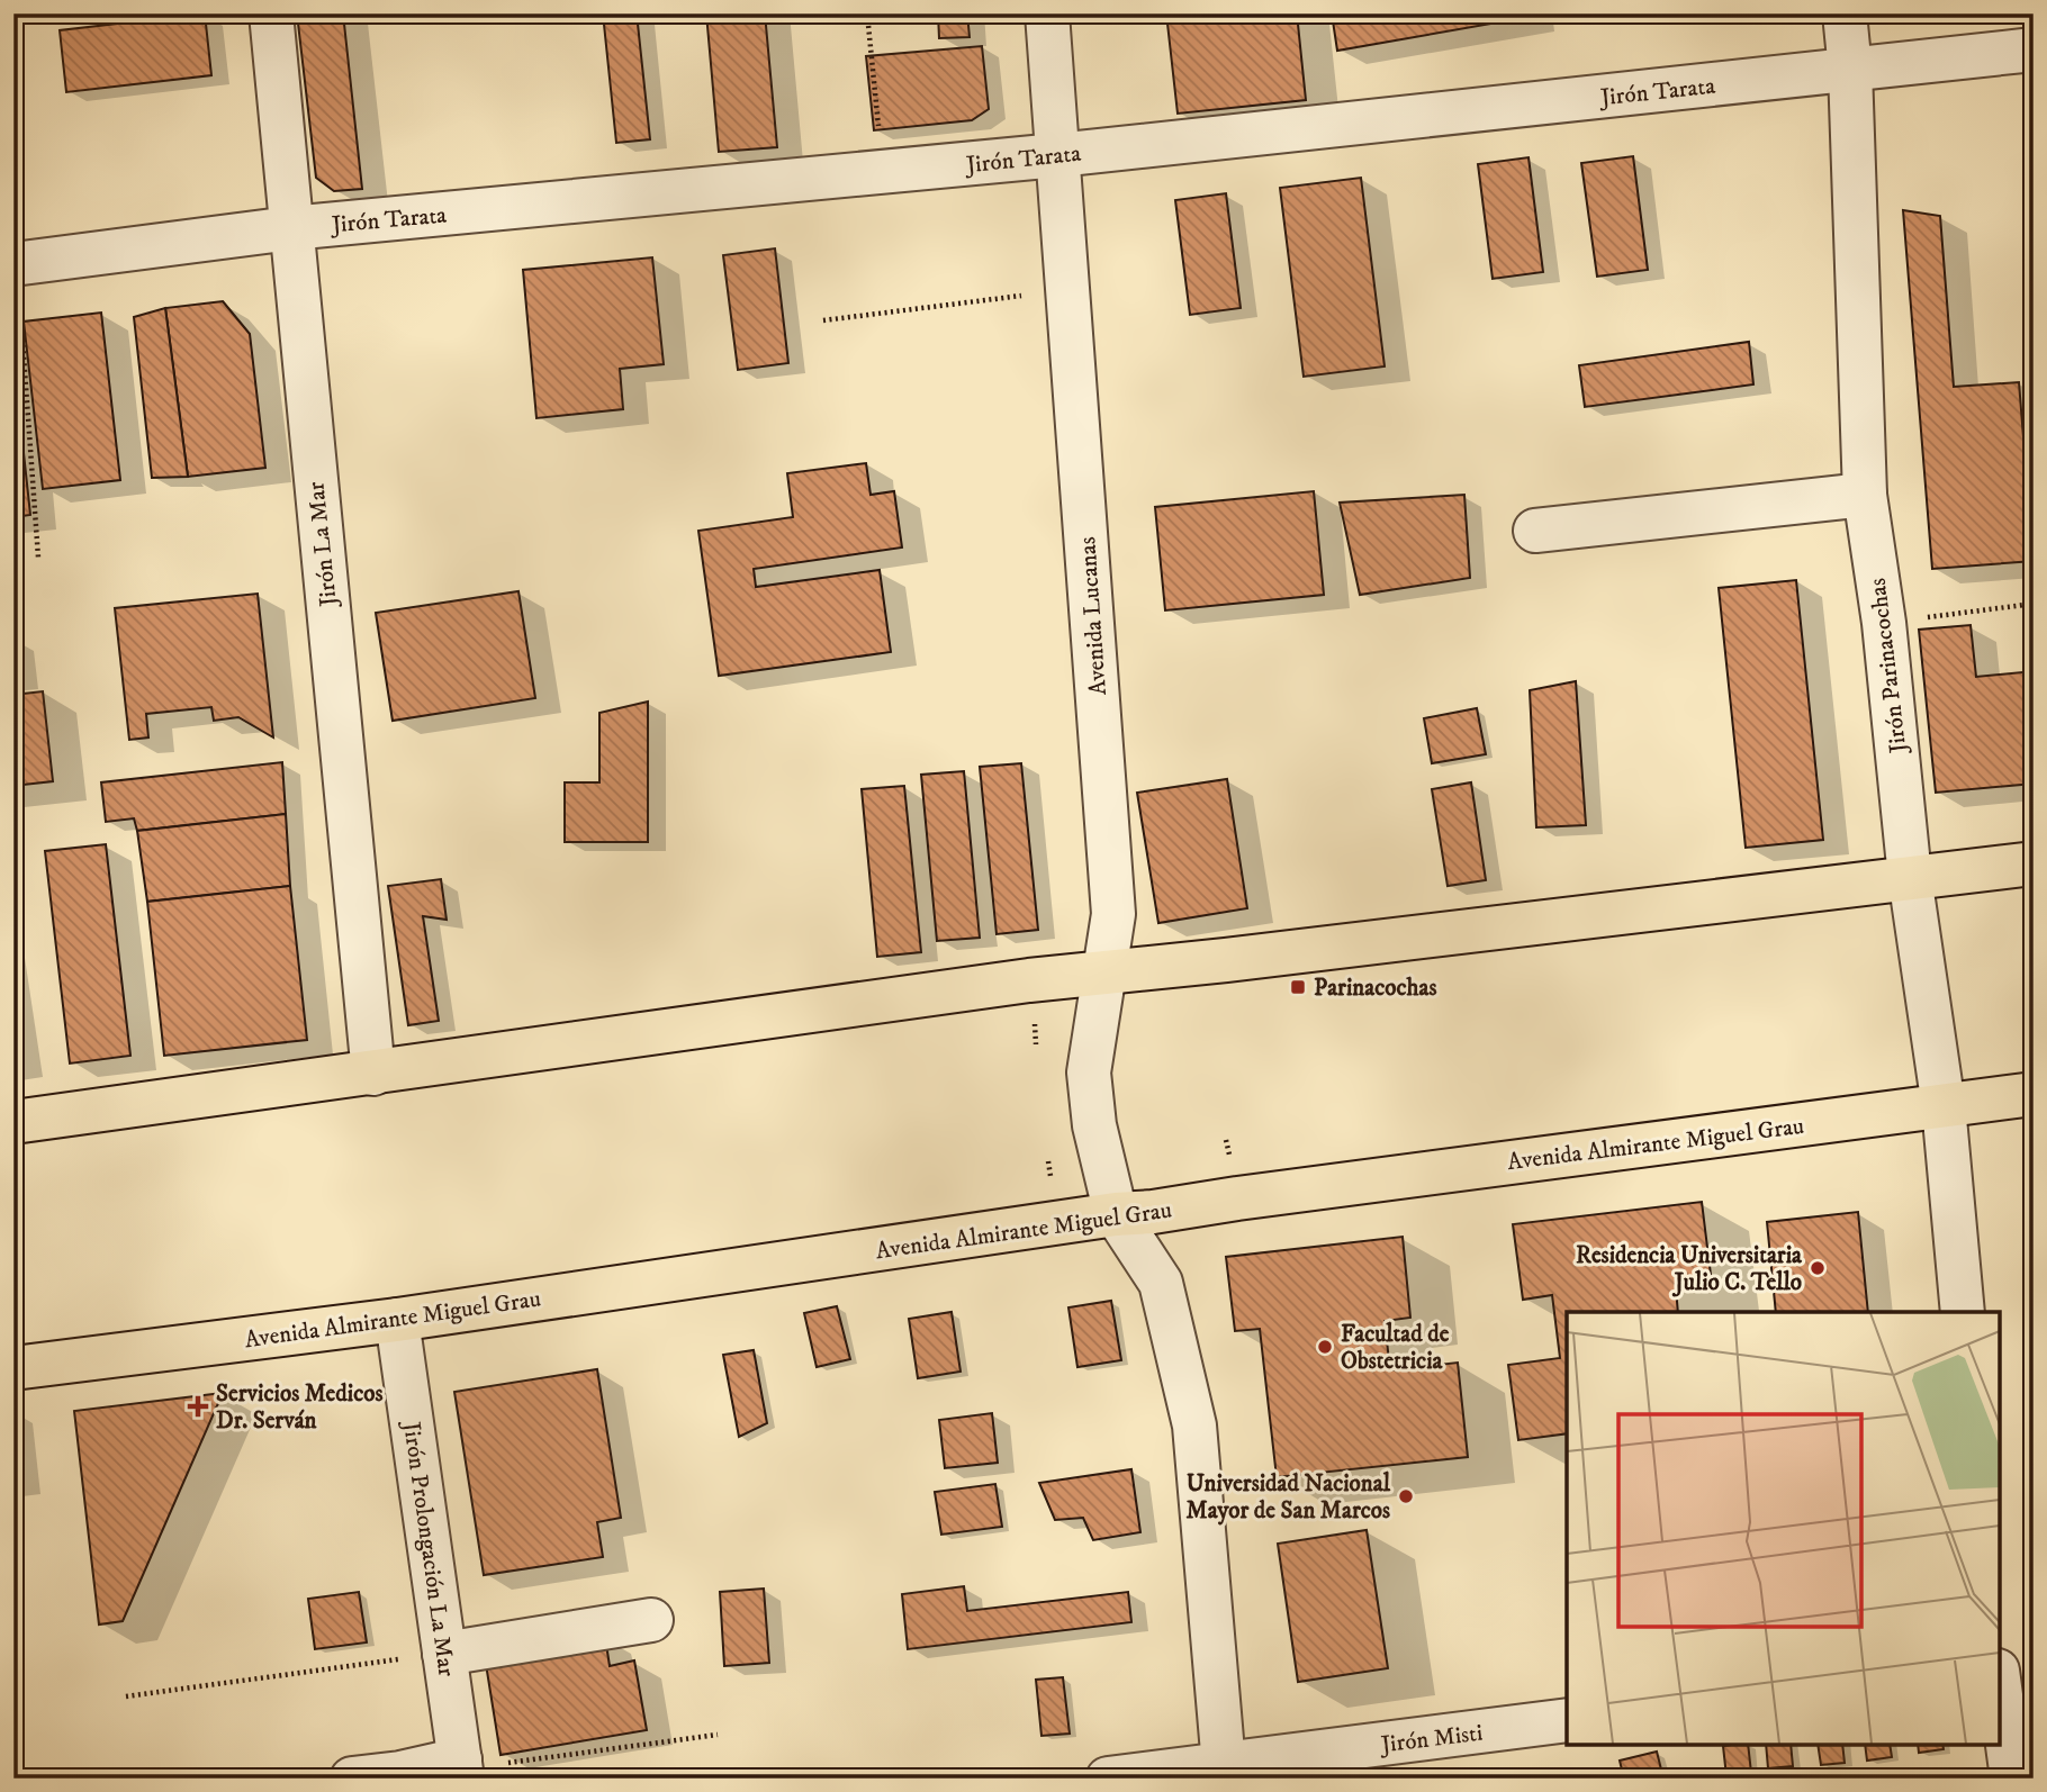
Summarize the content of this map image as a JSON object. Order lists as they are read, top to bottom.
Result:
{
  "streets": {
    "main road": ["Avenida Almirante Miguel Grau"],
    "street": [
      "Jirón Tarata",
      "Jirón La Mar",
      "Avenida Lucanas",
      "Jirón Parinacochas",
      "Jirón Prolongación La Mar",
      "Jirón Misti"
    ]
  },
  "crossings": [
    ["Jirón Tarata", "Jirón La Mar"],
    ["Jirón Tarata", "Avenida Lucanas"],
    ["Jirón Tarata", "Jirón Parinacochas"],
    ["Avenida Lucanas", "Avenida Almirante Miguel Grau"],
    ["Avenida Lucanas", "Jirón Misti"],
    ["Jirón Parinacochas", "Avenida Almirante Miguel Grau"],
    ["Avenida Almirante Miguel Grau", "Jirón Prolongación La Mar"]
  ],
  "places": {
    "transit": ["Parinacochas"],
    "other": ["Residencia Universitaria Julio C. Tello", "Facultad de Obstetricia", "Universidad Nacional Mayor de San Marcos"],
    "health": ["Servicios Medicos Dr. Serván"]
  }
}
